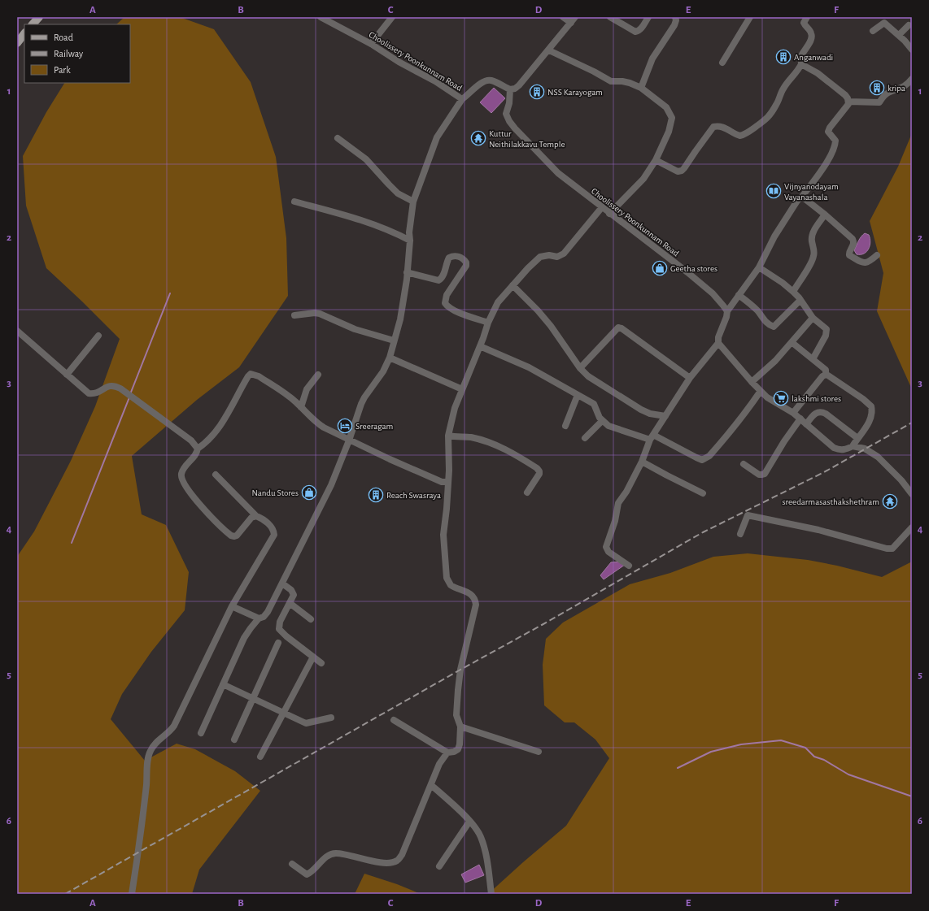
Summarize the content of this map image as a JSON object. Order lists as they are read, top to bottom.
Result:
{
  "streets": {
    "street": ["Choolissery Poonkunnam Road"]
  },
  "places": {
    "building": [
      "Anganwadi",
      "kripa",
      "NSS Karayogam",
      "Reach Swasraya"
    ],
    "temple": ["Kuttur Neithilakkavu Temple", "sreedarmasasthakshethram"],
    "library": ["Vijnyanodayam Vayanashala"],
    "shop": ["Geetha stores", "Nandu Stores"],
    "supermarket": ["lakshmi stores"],
    "hotel": ["Sreeragam"]
  },
  "legend": ["Road", "Railway", "Park"],
  "grid": {
    "columns": [
      "A",
      "B",
      "C",
      "D",
      "E",
      "F"
    ],
    "rows": [
      "1",
      "2",
      "3",
      "4",
      "5",
      "6"
    ]
  }
}
